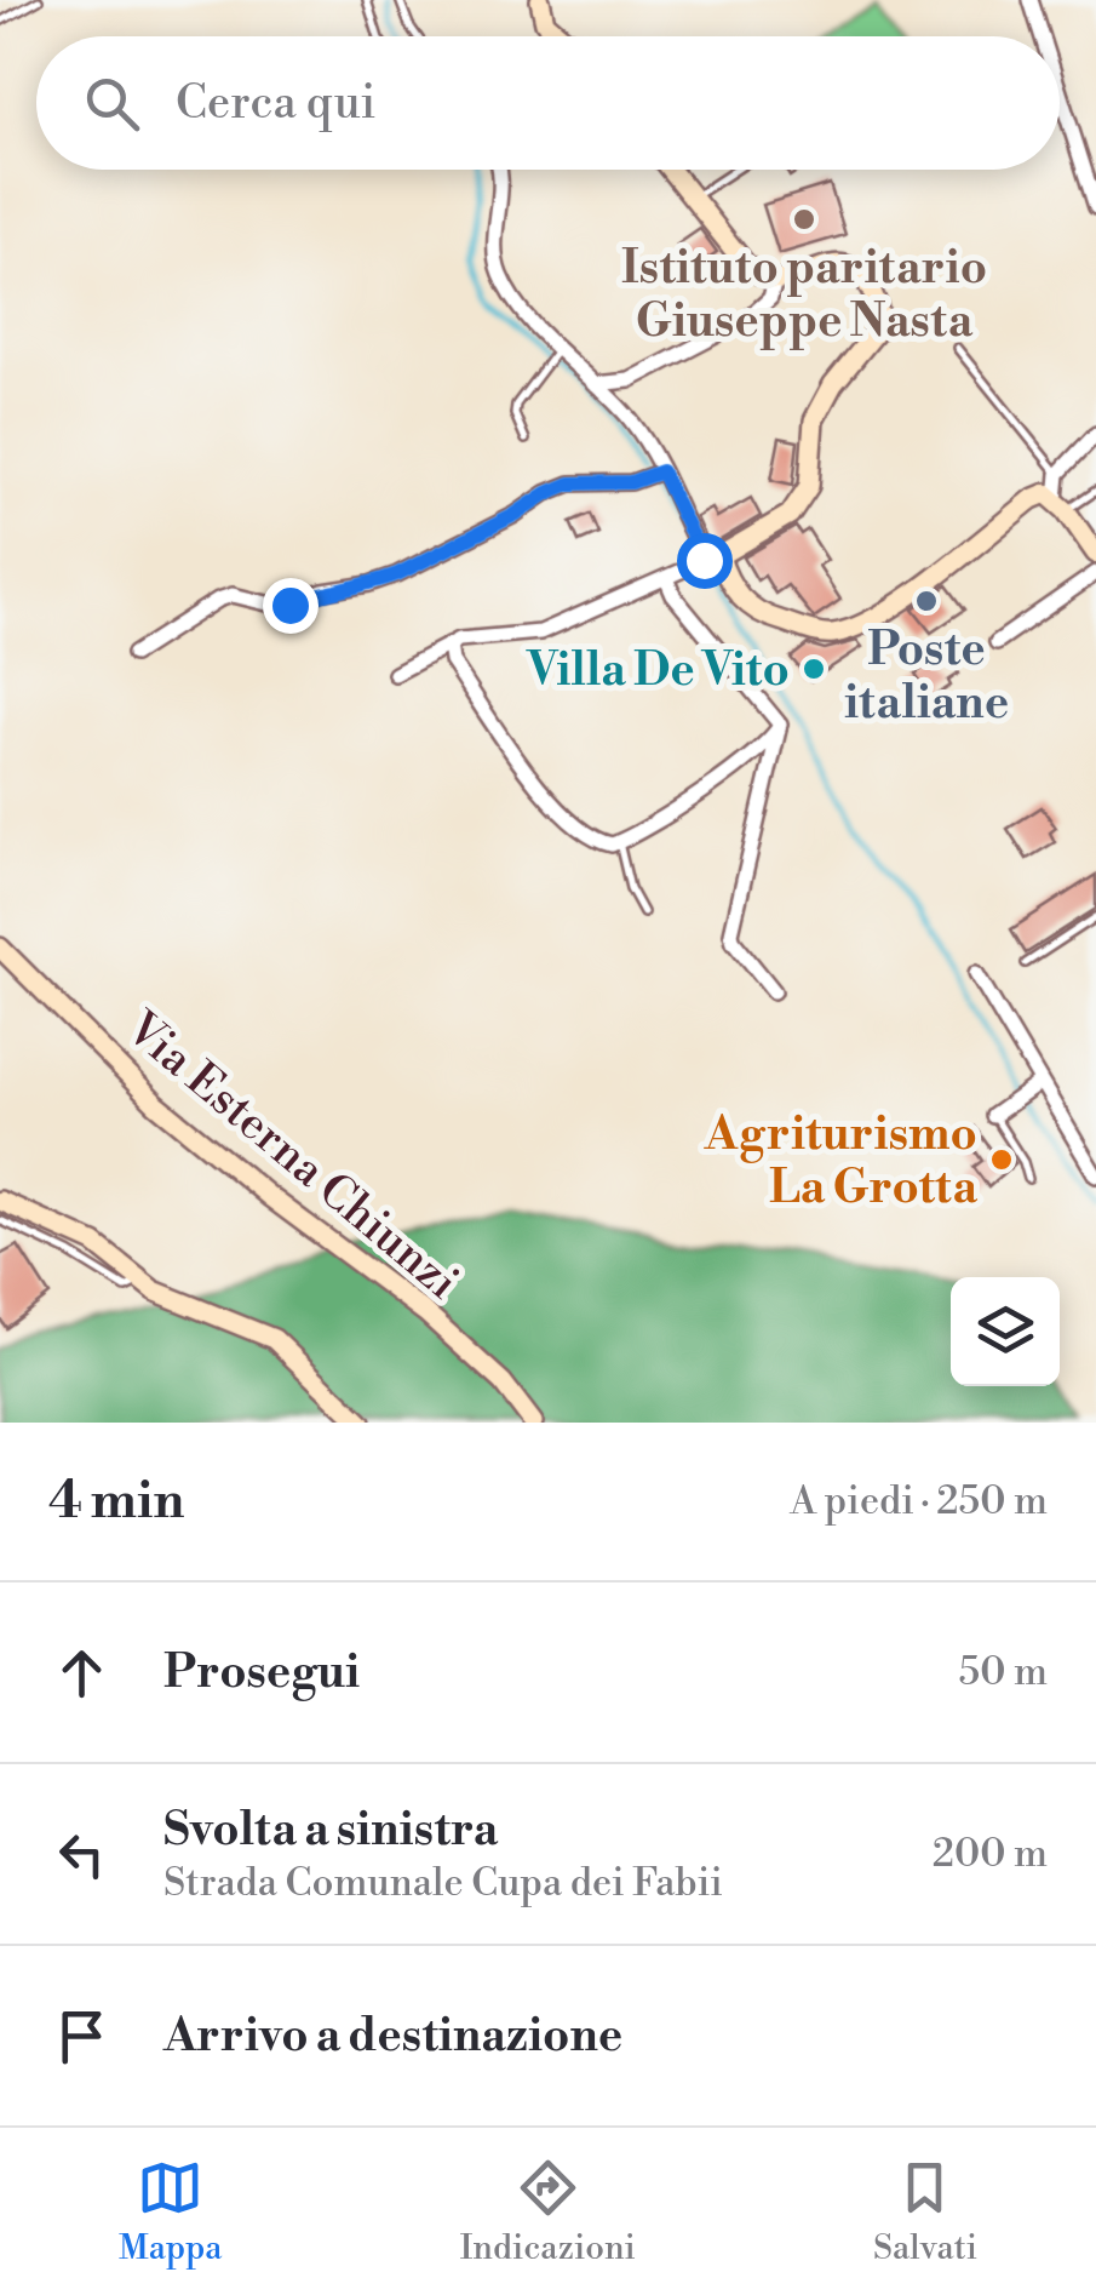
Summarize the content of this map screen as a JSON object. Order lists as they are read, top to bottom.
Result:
{
  "streets": {
    "main road": ["Via Esterna Chiunzi"]
  },
  "places": [
    "Istituto paritario Giuseppe Nasta",
    "Poste italiane",
    "Villa De Vito",
    "Agriturismo La Grotta"
  ],
  "page": {
    "search": "Cerca qui",
    "heading": ["4 min", "A piedi · 250 m"],
    "list": [
      ["Prosegui", "50 m"],
      ["Svolta a sinistra", "Strada Comunale Cupa dei Fabii", "200 m"],
      "Arrivo a destinazione"
    ],
    "nav": ["Mappa", "Indicazioni", "Salvati"]
  }
}
